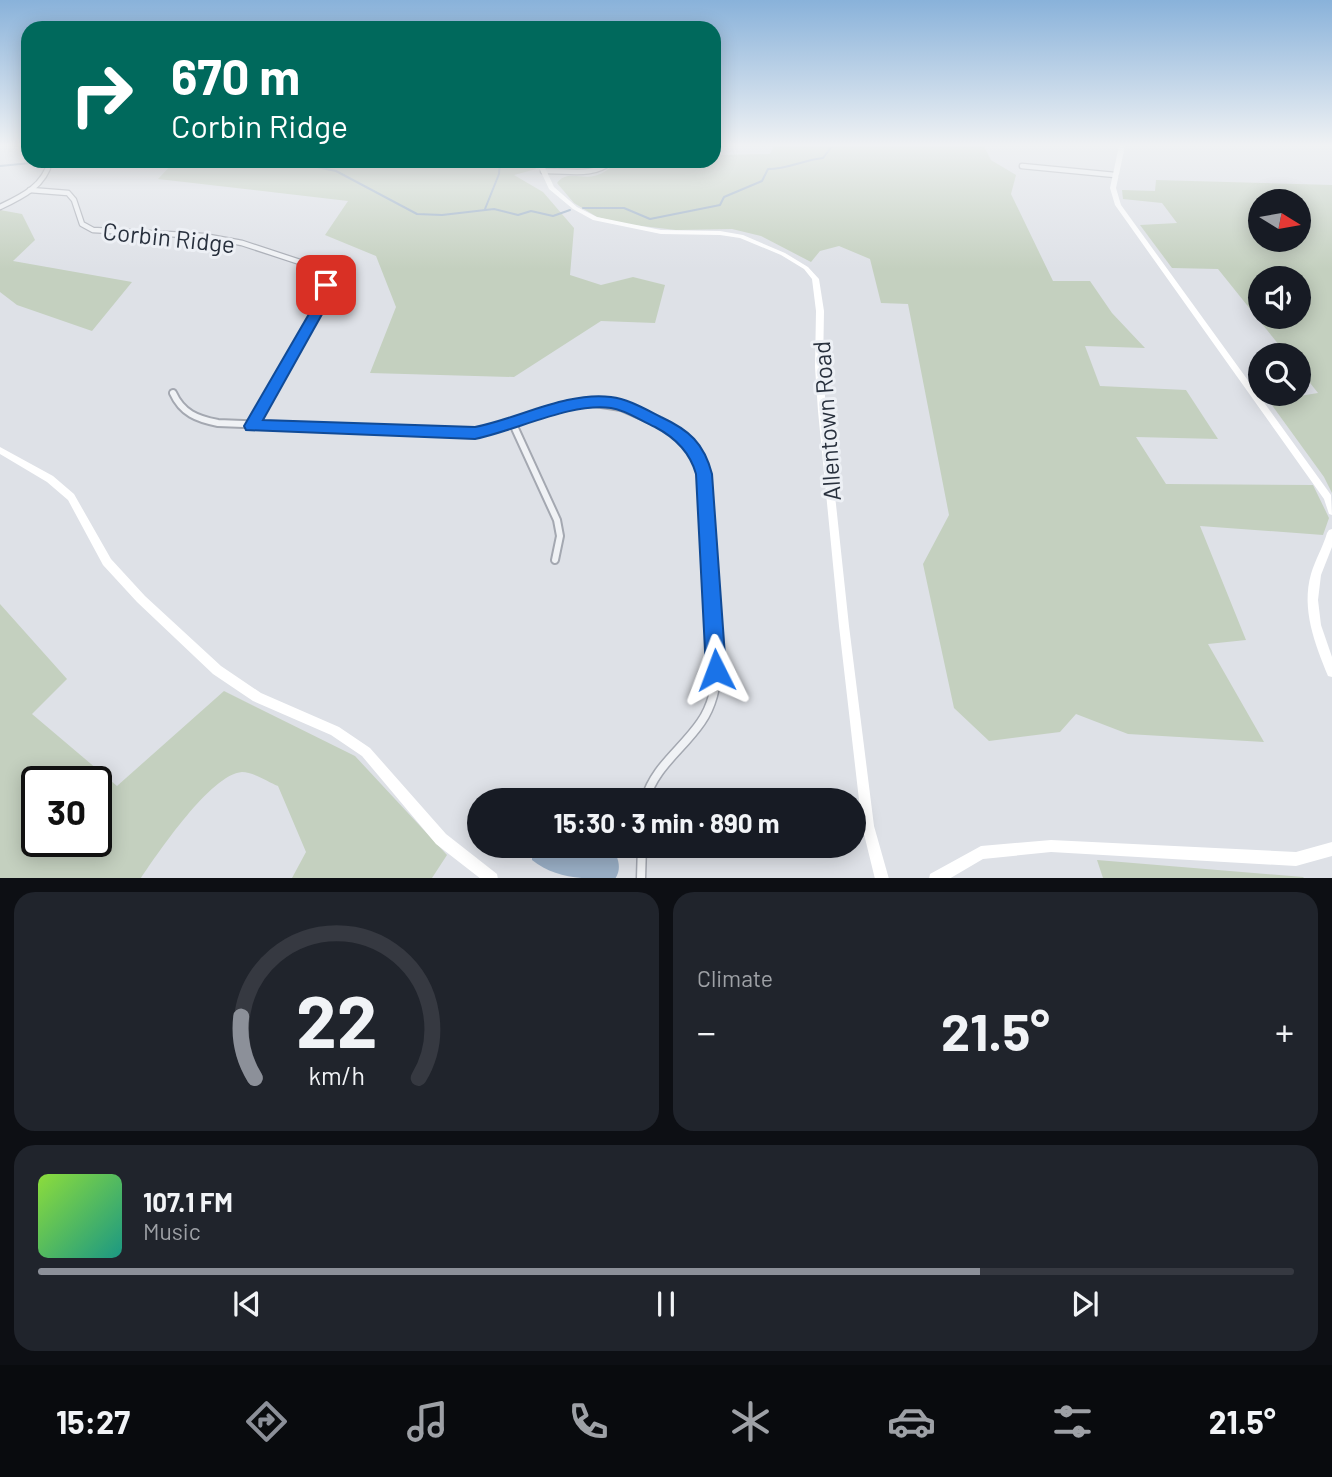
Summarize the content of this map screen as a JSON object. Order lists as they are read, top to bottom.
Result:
{
  "streets": {
    "street": ["Corbin Ridge", "Allentown Road"]
  },
  "north": "right",
  "page": {
    "turn": ["670 m", "Corbin Ridge"],
    "limit": "30",
    "trip": "15:30 · 3 min · 890 m",
    "tile": "Climate",
    "heat": ["−", "21.5°", "+"],
    "song": ["107.1 FM", "Music"],
    "tabs": ["15:27", "21.5°"],
    "gauge": ["22", "km/h"]
  }
}
